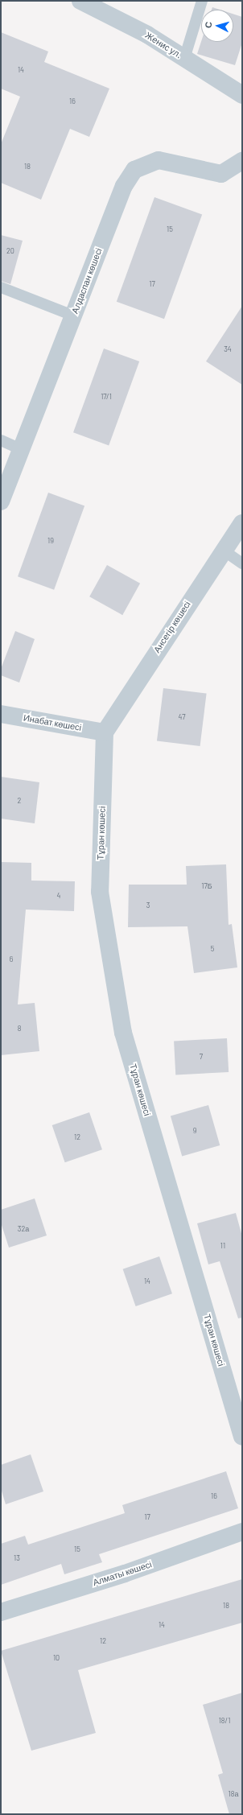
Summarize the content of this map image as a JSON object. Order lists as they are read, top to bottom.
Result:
{
  "streets": {
    "street": [
      "Женис ул.",
      "Алдаспан көшесі",
      "Ансегір көшесі",
      "Инабат көшесі",
      "Тұран көшесі",
      "Алматы көшесі"
    ]
  },
  "crossings": [
    ["Ансегір көшесі", "Инабат көшесі"],
    ["Ансегір көшесі", "Тұран көшесі"],
    ["Инабат көшесі", "Тұран көшесі"]
  ],
  "house_numbers": [
    "14",
    "16",
    "18",
    "15",
    "20",
    "17",
    "34",
    "17/1",
    "19",
    "47",
    "2",
    "17Б",
    "4",
    "3",
    "5",
    "6",
    "8",
    "7",
    "9",
    "12",
    "32а",
    "11",
    "14",
    "16",
    "17",
    "15",
    "13",
    "18",
    "14",
    "12",
    "10",
    "18/1",
    "18а"
  ],
  "north": "left"
}
